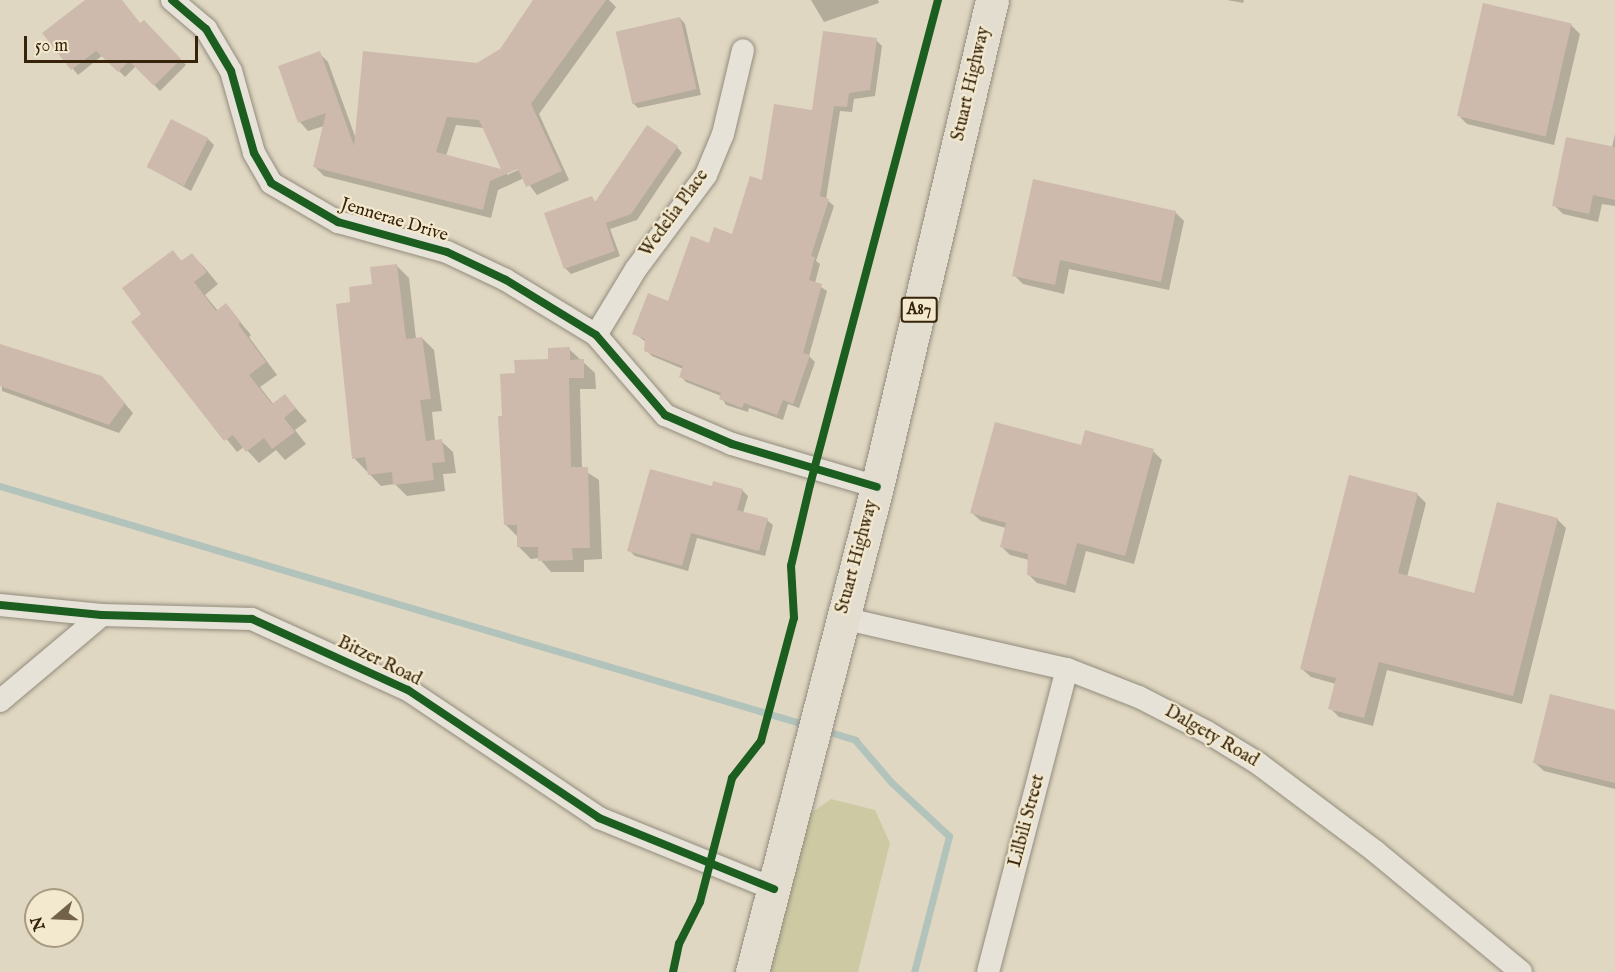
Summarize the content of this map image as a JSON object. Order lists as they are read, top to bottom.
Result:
{
  "streets": {
    "highway": ["Stuart Highway", "A87"],
    "street": [
      "Wedelia Place",
      "Jennerae Drive",
      "Bitzer Road",
      "Dalgety Road",
      "Lilbili Street"
    ]
  },
  "crossings": [
    ["Stuart Highway", "Jennerae Drive"],
    ["Stuart Highway", "Bitzer Road"],
    ["Stuart Highway", "Dalgety Road"],
    ["Wedelia Place", "Jennerae Drive"],
    ["Dalgety Road", "Lilbili Street"]
  ],
  "scale_bar": "50 m",
  "north": "left"
}
